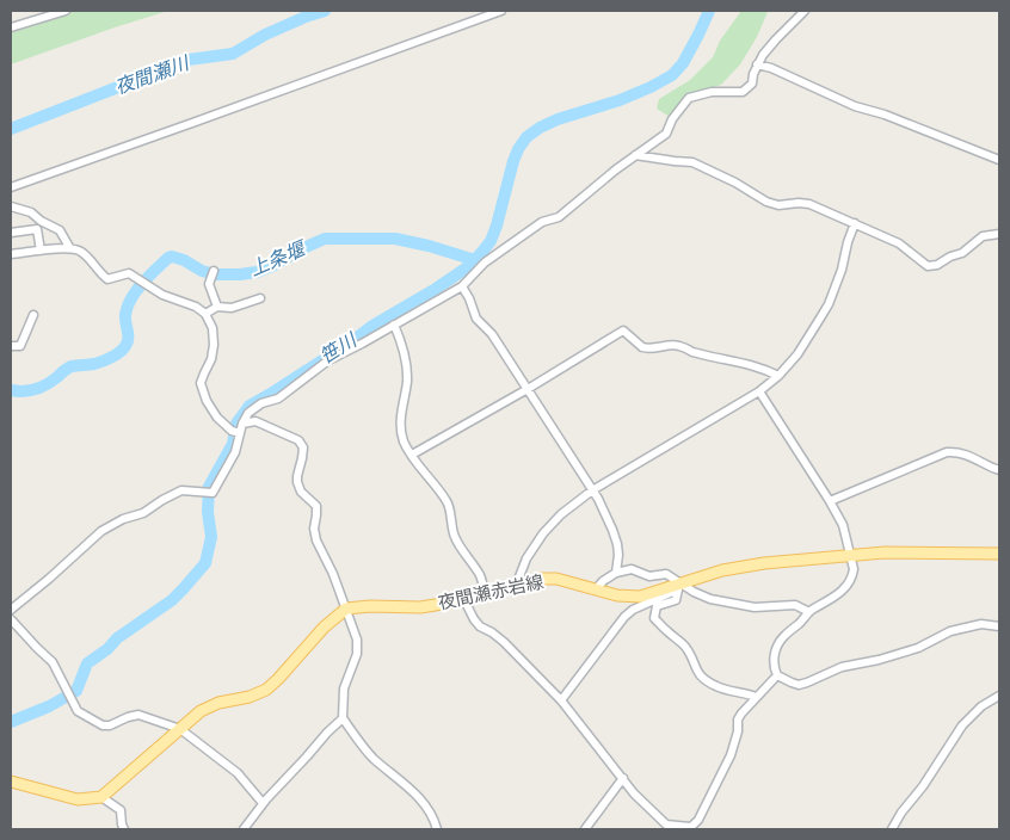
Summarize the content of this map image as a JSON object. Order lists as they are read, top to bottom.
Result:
{
  "streets": {
    "main road": ["夜間瀬赤岩線"]
  },
  "water": ["夜間瀬川", "上条堰", "笹川"]
}
